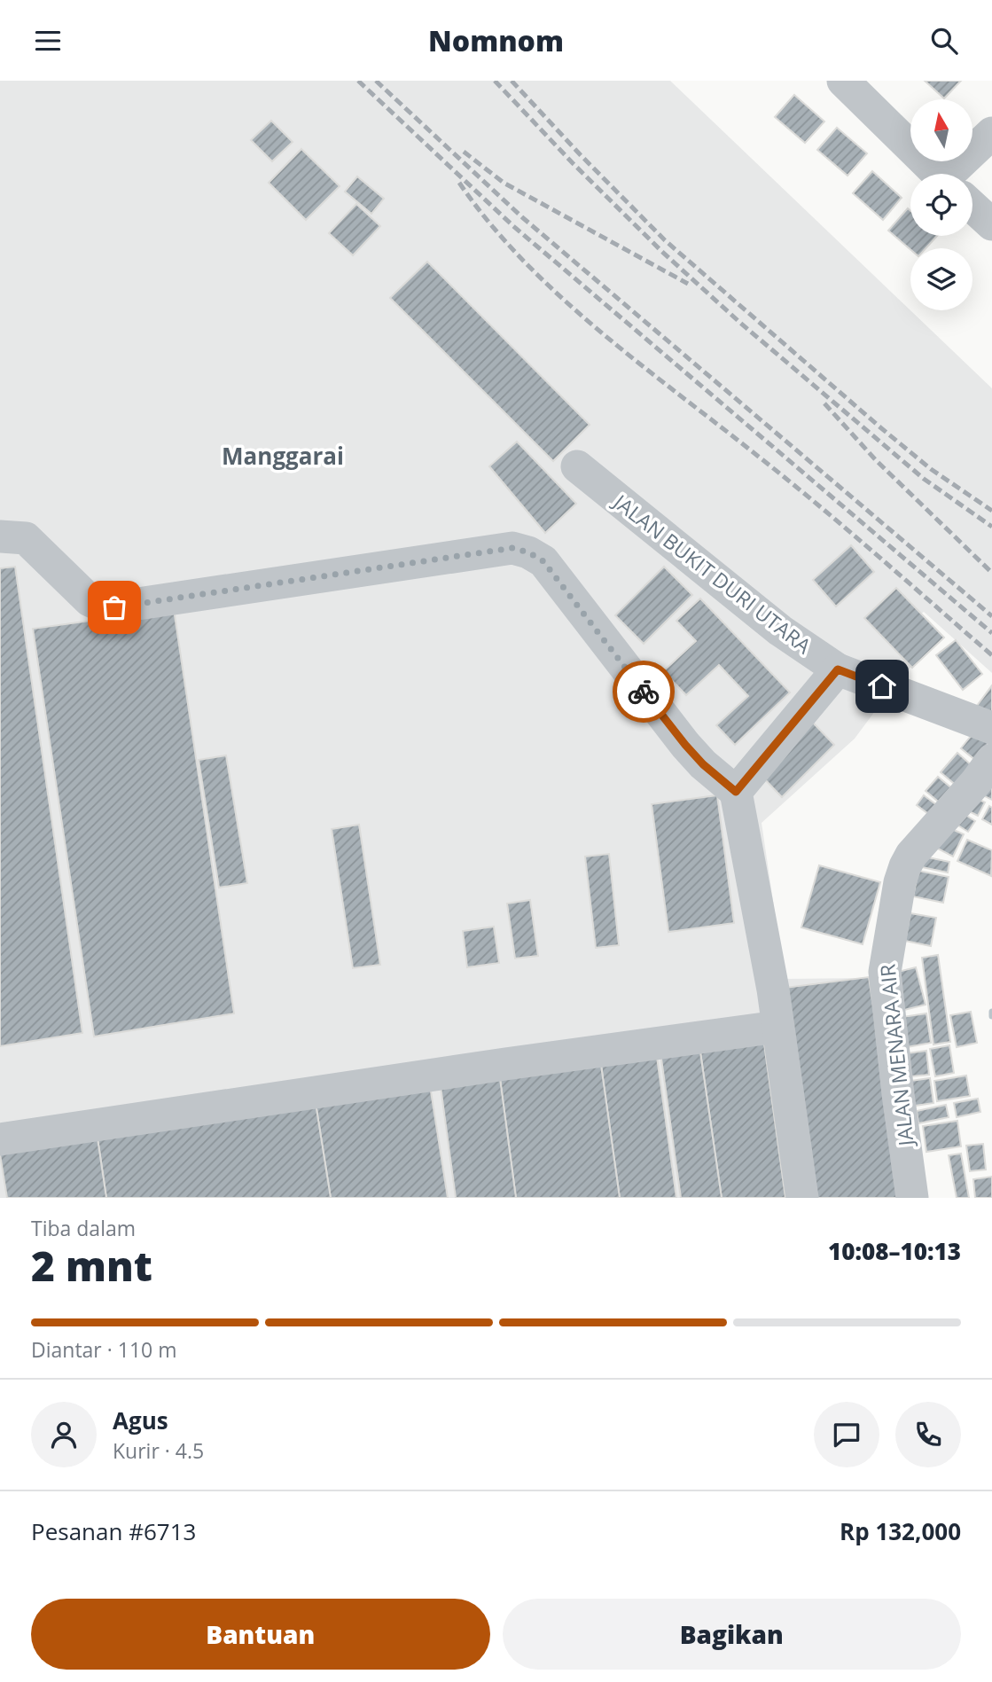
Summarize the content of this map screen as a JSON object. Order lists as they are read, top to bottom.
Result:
{
  "streets": {
    "street": ["JALAN BUKIT DURI UTARA", "JALAN MENARA AIR"]
  },
  "districts": ["Manggarai"],
  "north": "top",
  "page": {
    "header": "Nomnom",
    "heading": ["2 mnt", "Tiba dalam", "10:08–10:13"],
    "panel": [
      "Agus",
      "Kurir · 4.5",
      "Pesanan #6713",
      "Rp 132,000"
    ],
    "bar": "Diantar · 110 m",
    "buttons": ["Bantuan", "Bagikan"]
  }
}
